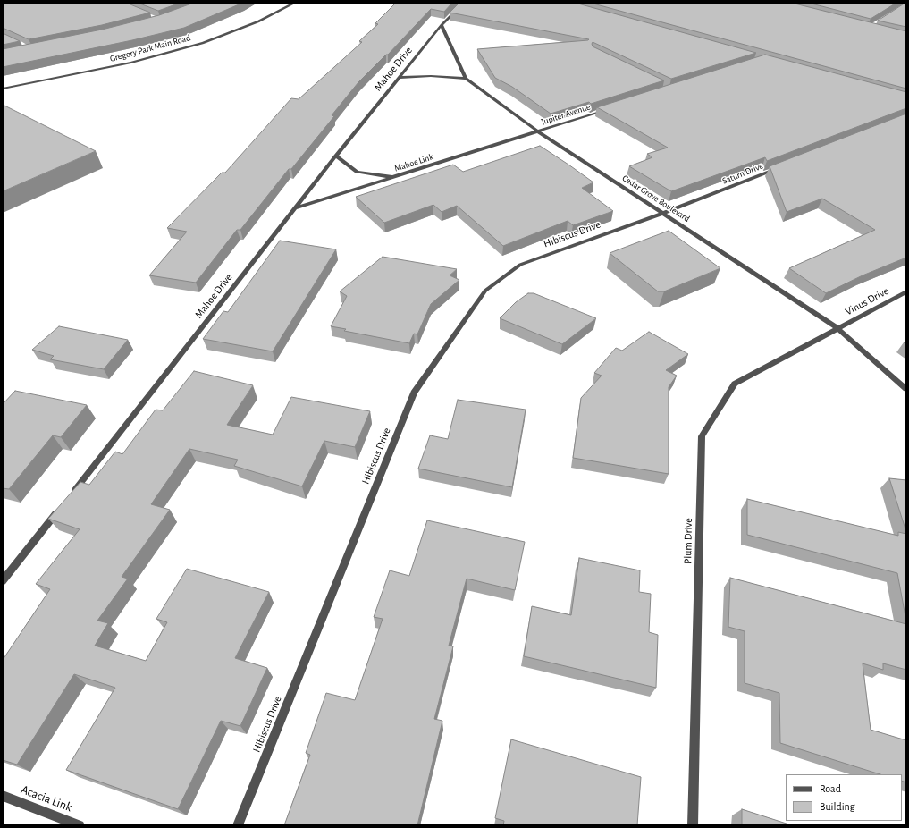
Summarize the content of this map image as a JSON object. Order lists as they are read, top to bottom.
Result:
{
  "streets": {
    "street": [
      "Gregory Park Main Road",
      "Mahoe Drive",
      "Jupiter Avenue",
      "Mahoe Link",
      "Saturn Drive",
      "Cedar Grove Boulevard",
      "Hibiscus Drive",
      "Vinus Drive",
      "Plum Drive",
      "Acacia Link"
    ]
  },
  "crossings": [
    ["Mahoe Drive", "Mahoe Link"],
    ["Mahoe Drive", "Cedar Grove Boulevard"],
    ["Jupiter Avenue", "Mahoe Link"],
    ["Jupiter Avenue", "Cedar Grove Boulevard"],
    ["Mahoe Link", "Cedar Grove Boulevard"],
    ["Saturn Drive", "Cedar Grove Boulevard"],
    ["Saturn Drive", "Hibiscus Drive"],
    ["Cedar Grove Boulevard", "Hibiscus Drive"],
    ["Cedar Grove Boulevard", "Vinus Drive"],
    ["Cedar Grove Boulevard", "Plum Drive"],
    ["Vinus Drive", "Plum Drive"]
  ],
  "legend": ["Road", "Building"]
}
